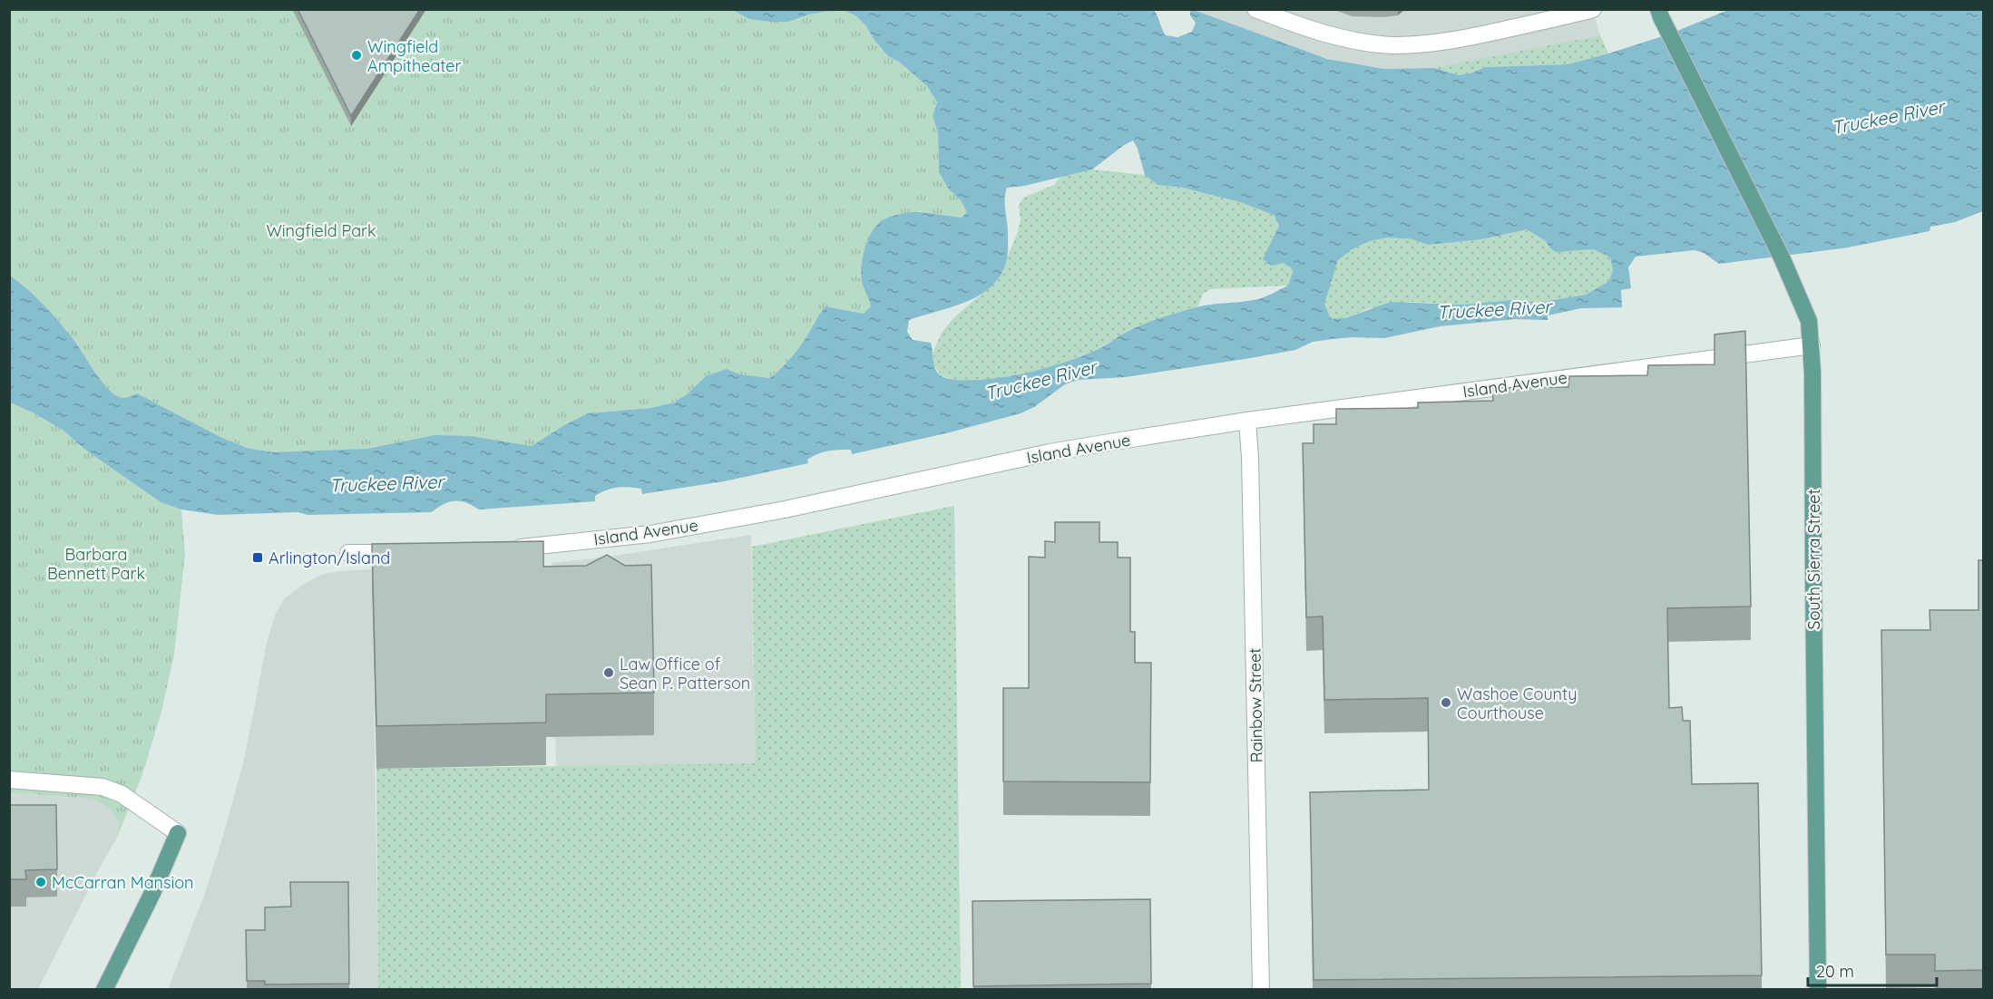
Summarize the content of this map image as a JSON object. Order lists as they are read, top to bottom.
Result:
{
  "streets": {
    "main road": ["South Sierra Street"],
    "street": ["Island Avenue", "Rainbow Street"]
  },
  "crossings": [
    ["Island Avenue", "South Sierra Street"],
    ["Island Avenue", "Rainbow Street"]
  ],
  "water": ["Truckee River"],
  "parks": ["Wingfield Park", "Barbara Bennett Park"],
  "places": {
    "other": [
      "Wingfield Ampitheater",
      "Law Office of Sean P. Patterson",
      "Washoe County Courthouse",
      "McCarran Mansion"
    ],
    "transit": ["Arlington/Island"]
  },
  "scale_bar": "20 m"
}
